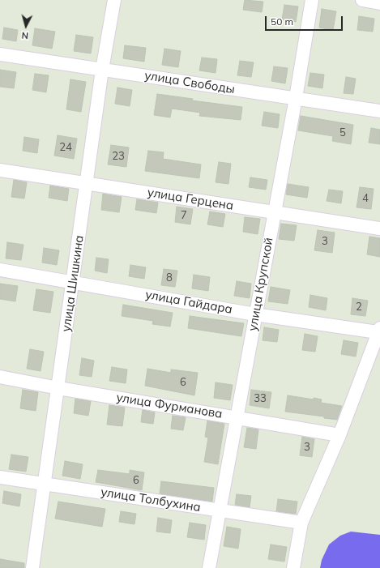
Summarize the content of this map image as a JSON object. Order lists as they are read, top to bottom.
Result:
{
  "streets": {
    "street": [
      "улица Свободы",
      "улица Герцена",
      "улица Шишкина",
      "улица Крупской",
      "улица Гайдара",
      "улица Фурманова",
      "улица Толбухина"
    ]
  },
  "crossings": [
    ["улица Свободы", "улица Шишкина"],
    ["улица Свободы", "улица Крупской"],
    ["улица Герцена", "улица Шишкина"],
    ["улица Герцена", "улица Крупской"],
    ["улица Шишкина", "улица Гайдара"],
    ["улица Шишкина", "улица Фурманова"],
    ["улица Шишкина", "улица Толбухина"],
    ["улица Крупской", "улица Гайдара"],
    ["улица Крупской", "улица Фурманова"],
    ["улица Крупской", "улица Толбухина"]
  ],
  "house_numbers": [
    "5",
    "24",
    "23",
    "4",
    "7",
    "3",
    "8",
    "2",
    "6",
    "33",
    "3",
    "6"
  ],
  "scale_bar": "50 m",
  "north": "bottom"
}
